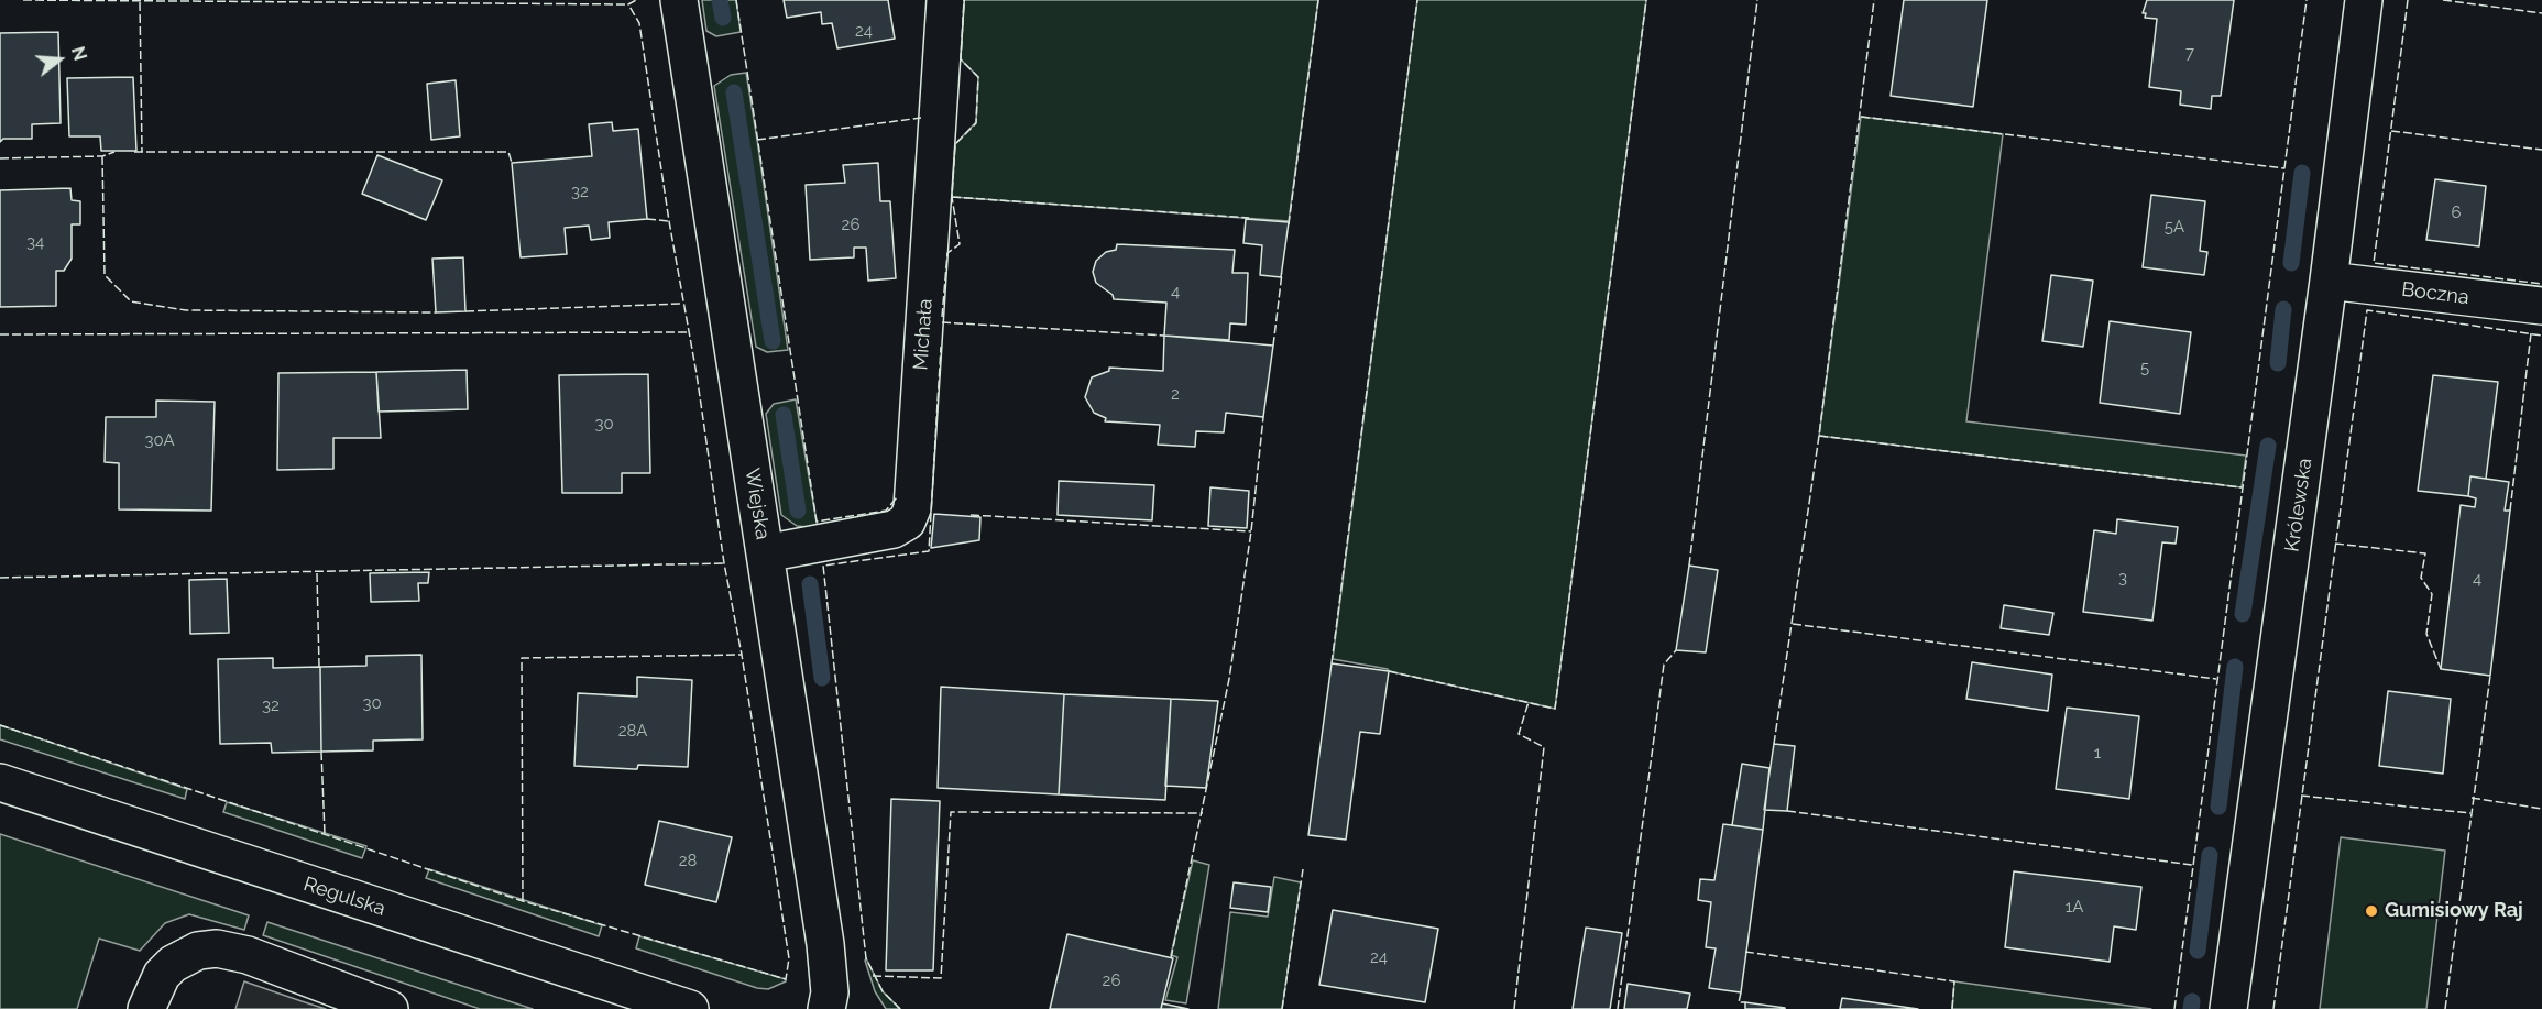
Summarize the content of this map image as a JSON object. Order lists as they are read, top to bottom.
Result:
{
  "streets": {
    "street": [
      "Boczna",
      "Michała",
      "Wiejska",
      "Królewska",
      "Regulska"
    ]
  },
  "crossings": [
    ["Boczna", "Królewska"],
    ["Michała", "Wiejska"]
  ],
  "places": ["Gumisiowy Raj"],
  "house_numbers": [
    "24",
    "7",
    "32",
    "6",
    "26",
    "5A",
    "34",
    "4",
    "5",
    "2",
    "30",
    "30A",
    "3",
    "4",
    "30",
    "32",
    "28A",
    "1",
    "28",
    "1A",
    "24",
    "26"
  ],
  "north": "right"
}
